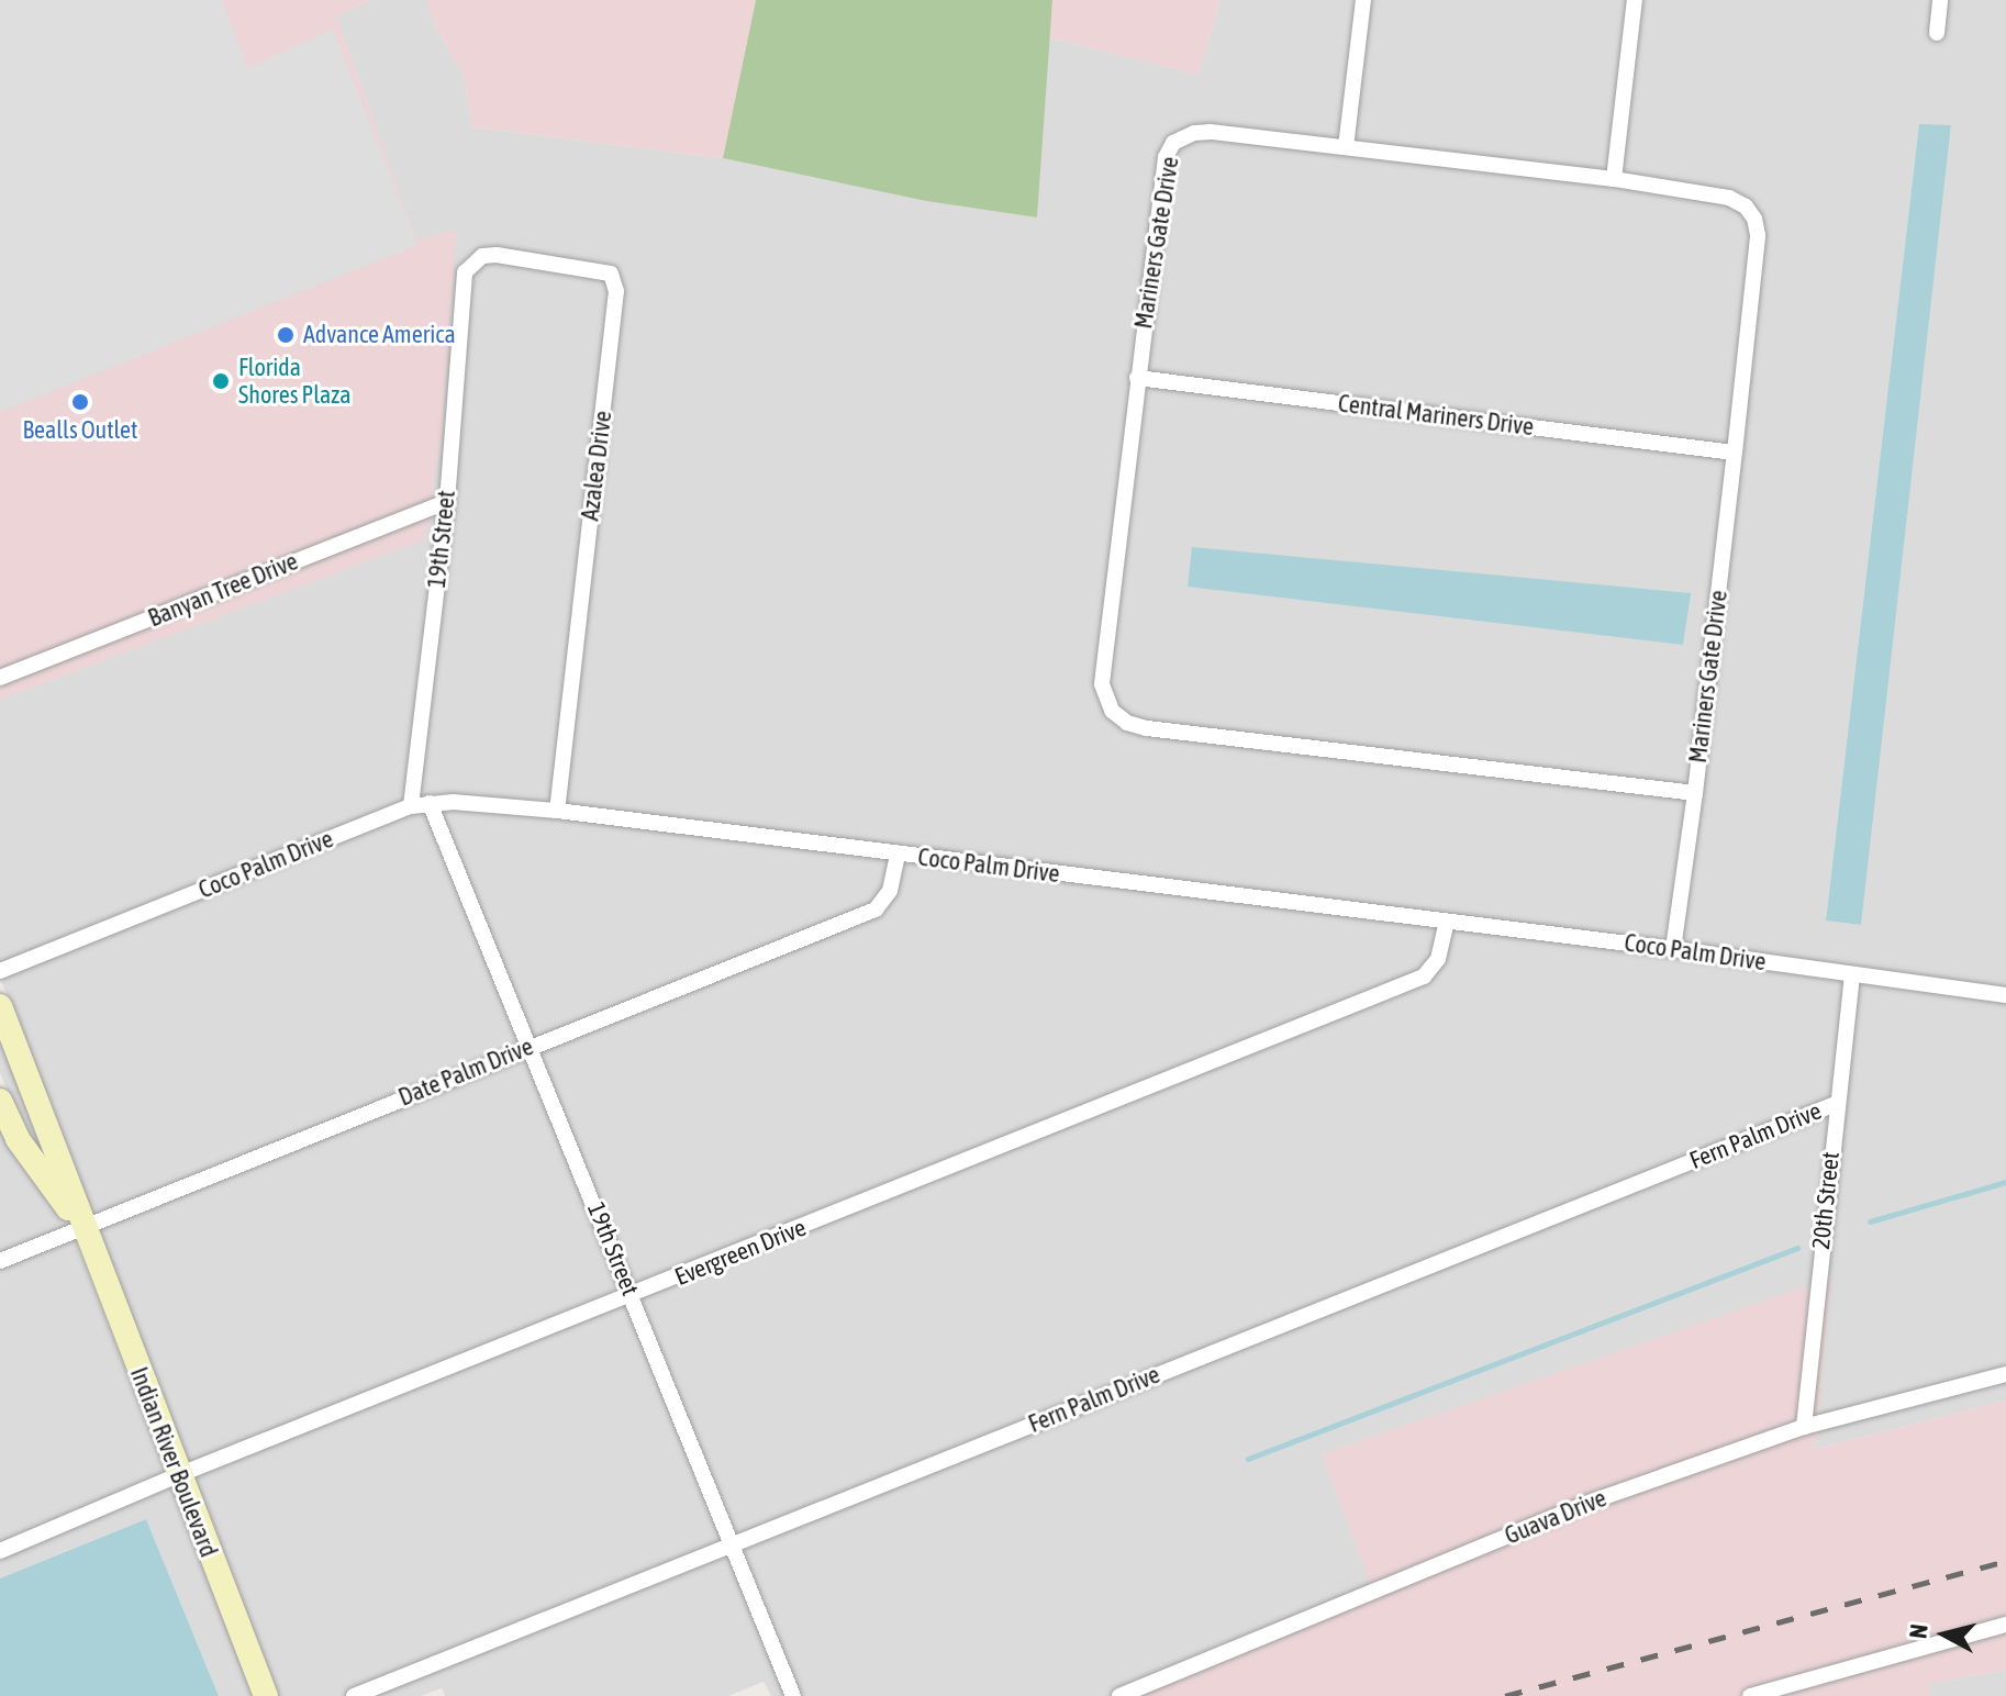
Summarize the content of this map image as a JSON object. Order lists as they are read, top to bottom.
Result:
{
  "streets": {
    "main road": ["Indian River Boulevard"],
    "street": [
      "Mariners Gate Drive",
      "Central Mariners Drive",
      "Azalea Drive",
      "19th Street",
      "Banyan Tree Drive",
      "Coco Palm Drive",
      "Date Palm Drive",
      "Fern Palm Drive",
      "20th Street",
      "Evergreen Drive",
      "Guava Drive"
    ]
  },
  "crossings": [
    ["Mariners Gate Drive", "Central Mariners Drive"],
    ["Mariners Gate Drive", "Coco Palm Drive"],
    ["Azalea Drive", "19th Street"],
    ["Azalea Drive", "Coco Palm Drive"],
    ["19th Street", "Banyan Tree Drive"],
    ["19th Street", "Coco Palm Drive"],
    ["19th Street", "Date Palm Drive"],
    ["19th Street", "Fern Palm Drive"],
    ["19th Street", "Evergreen Drive"],
    ["Coco Palm Drive", "Date Palm Drive"],
    ["Coco Palm Drive", "20th Street"],
    ["Coco Palm Drive", "Evergreen Drive"],
    ["Date Palm Drive", "Indian River Boulevard"],
    ["Fern Palm Drive", "20th Street"],
    ["20th Street", "Guava Drive"],
    ["Evergreen Drive", "Indian River Boulevard"]
  ],
  "places": ["Advance America", "Florida Shores Plaza", "Bealls Outlet"],
  "north": "left"
}
